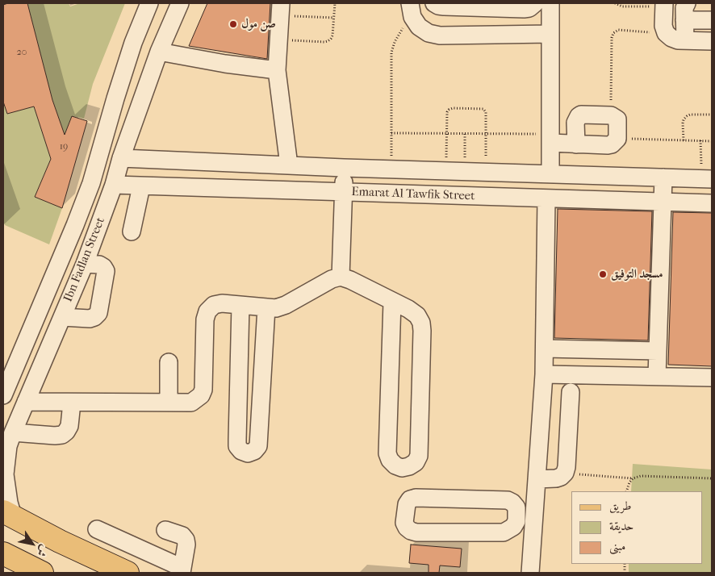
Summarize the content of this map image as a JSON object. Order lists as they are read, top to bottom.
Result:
{
  "streets": {
    "street": ["Emarat Al Tawfik Street", "Ibn Fadlan Street"]
  },
  "crossings": [
    ["Emarat Al Tawfik Street", "Ibn Fadlan Street"]
  ],
  "places": ["صن مول", "مسجد التوفيق"],
  "house_numbers": ["20", "19"],
  "legend": ["طريق", "حديقة", "مبنى"],
  "north": "bottom right"
}
